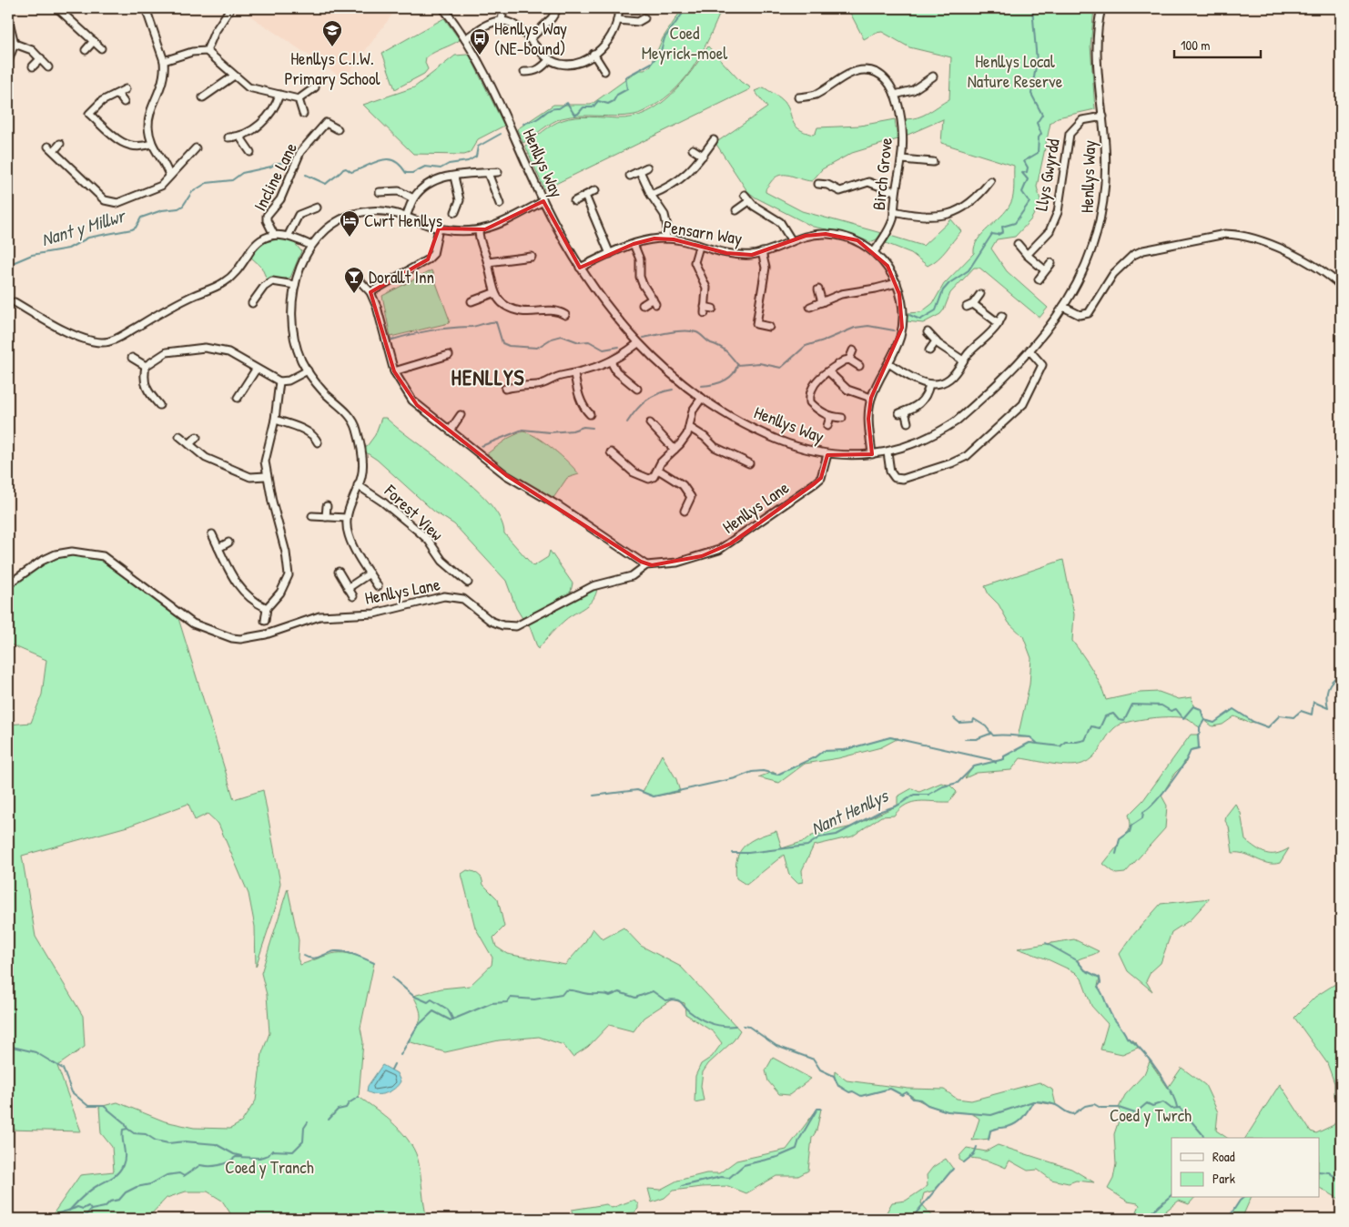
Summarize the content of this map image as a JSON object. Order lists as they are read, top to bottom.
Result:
{
  "streets": {
    "street": [
      "Henllys Way",
      "Birch Grove",
      "Llys Gwyrdd",
      "Incline Lane",
      "Pensarn Way",
      "Henllys Lane",
      "Forest View"
    ]
  },
  "crossings": [
    ["Henllys Way", "Llys Gwyrdd"],
    ["Henllys Way", "Pensarn Way"],
    ["Henllys Way", "Henllys Lane"],
    ["Birch Grove", "Pensarn Way"]
  ],
  "districts": ["HENLLYS"],
  "water": ["Nant y Millwr", "Nant Henllys"],
  "parks": [
    "Coed Meyrick-moel",
    "Henllys Local Nature Reserve",
    "Coed y Twrch",
    "Coed y Tranch"
  ],
  "places": {
    "school or university": ["Henllys C.I.W. Primary School"],
    "bus stop": ["Henllys Way (NE-bound)"],
    "hotel": ["Cwrt Henllys"],
    "bar": ["Dorallt Inn"]
  },
  "legend": ["Road", "Park"],
  "scale_bar": "100 m"
}
